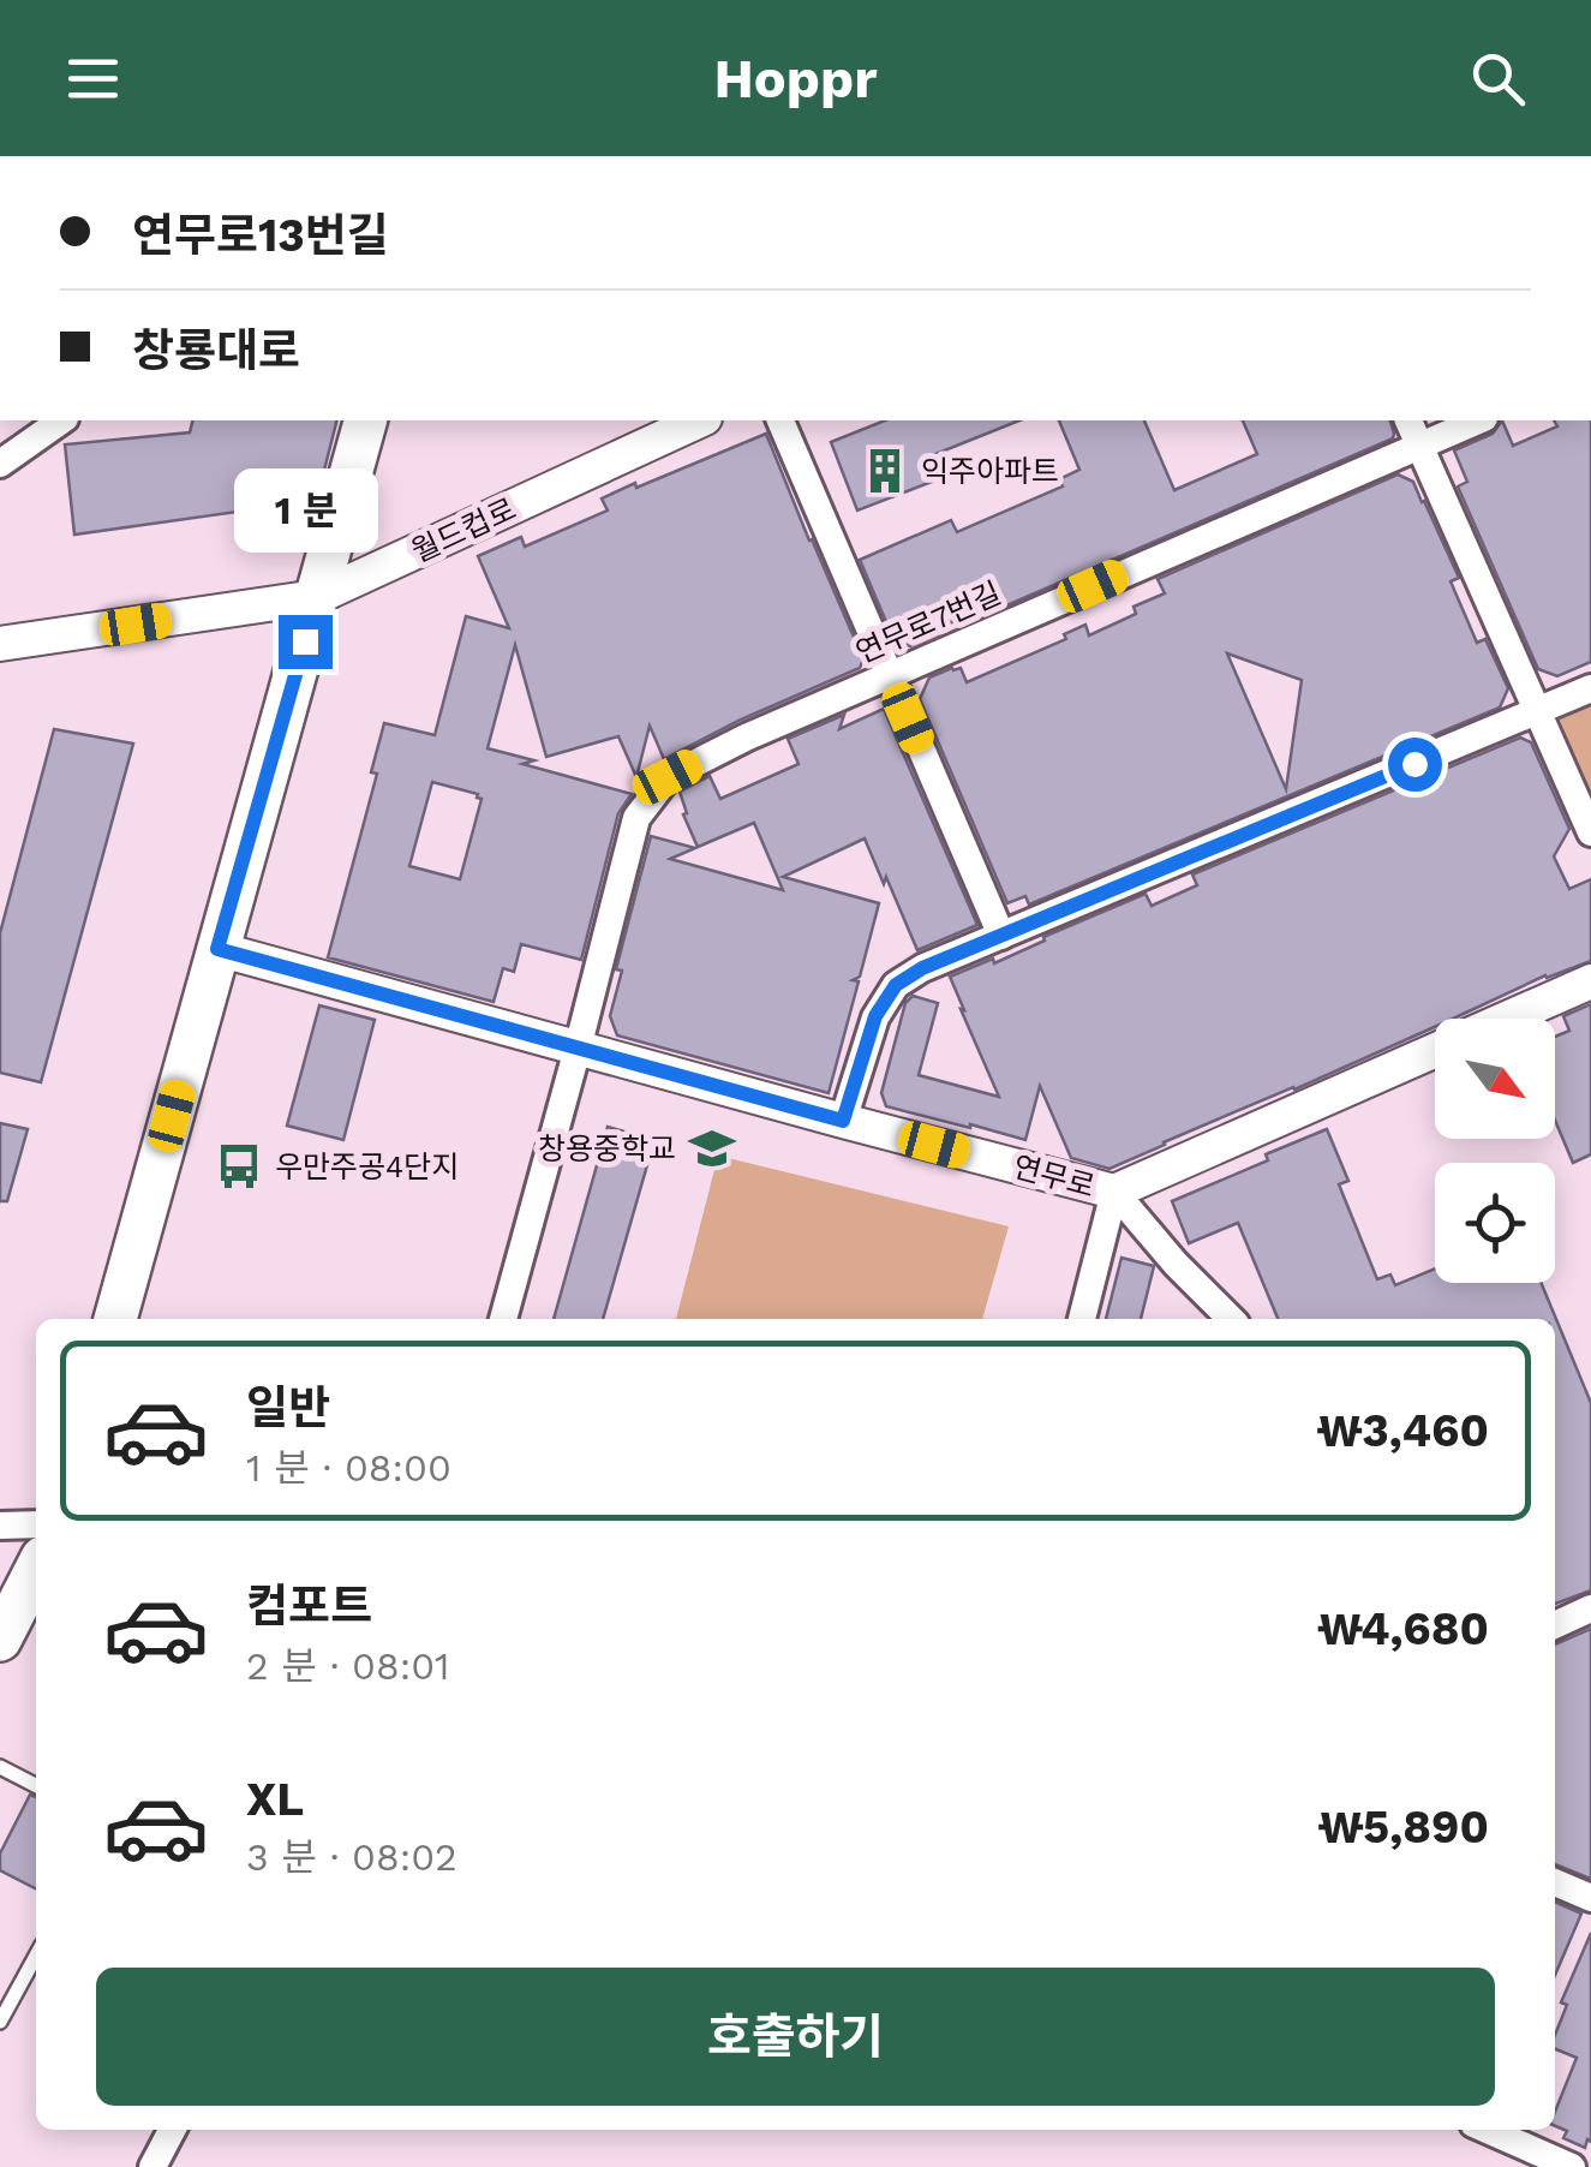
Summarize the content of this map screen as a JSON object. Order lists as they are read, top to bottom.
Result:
{
  "streets": {
    "street": ["월드컵로", "연무로7번길", "연무로"]
  },
  "crossings": [
    ["연무로7번길", "연무로"]
  ],
  "places": {
    "building": ["익주아파트"],
    "school or university": ["창용중학교"],
    "bus stop": ["우만주공4단지"]
  },
  "north": "bottom right",
  "page": {
    "header": "Hoppr",
    "banner": ["연무로13번길", "창룡대로"],
    "bubble": "1 분",
    "list": [
      {
        "name": "일반",
        "note": "1 분 · 08:00",
        "value": "₩3,460"
      },
      {
        "name": "컴포트",
        "note": "2 분 · 08:01",
        "value": "₩4,680"
      },
      {
        "name": "XL",
        "note": "3 분 · 08:02",
        "value": "₩5,890"
      }
    ],
    "buttons": "호출하기"
  }
}
